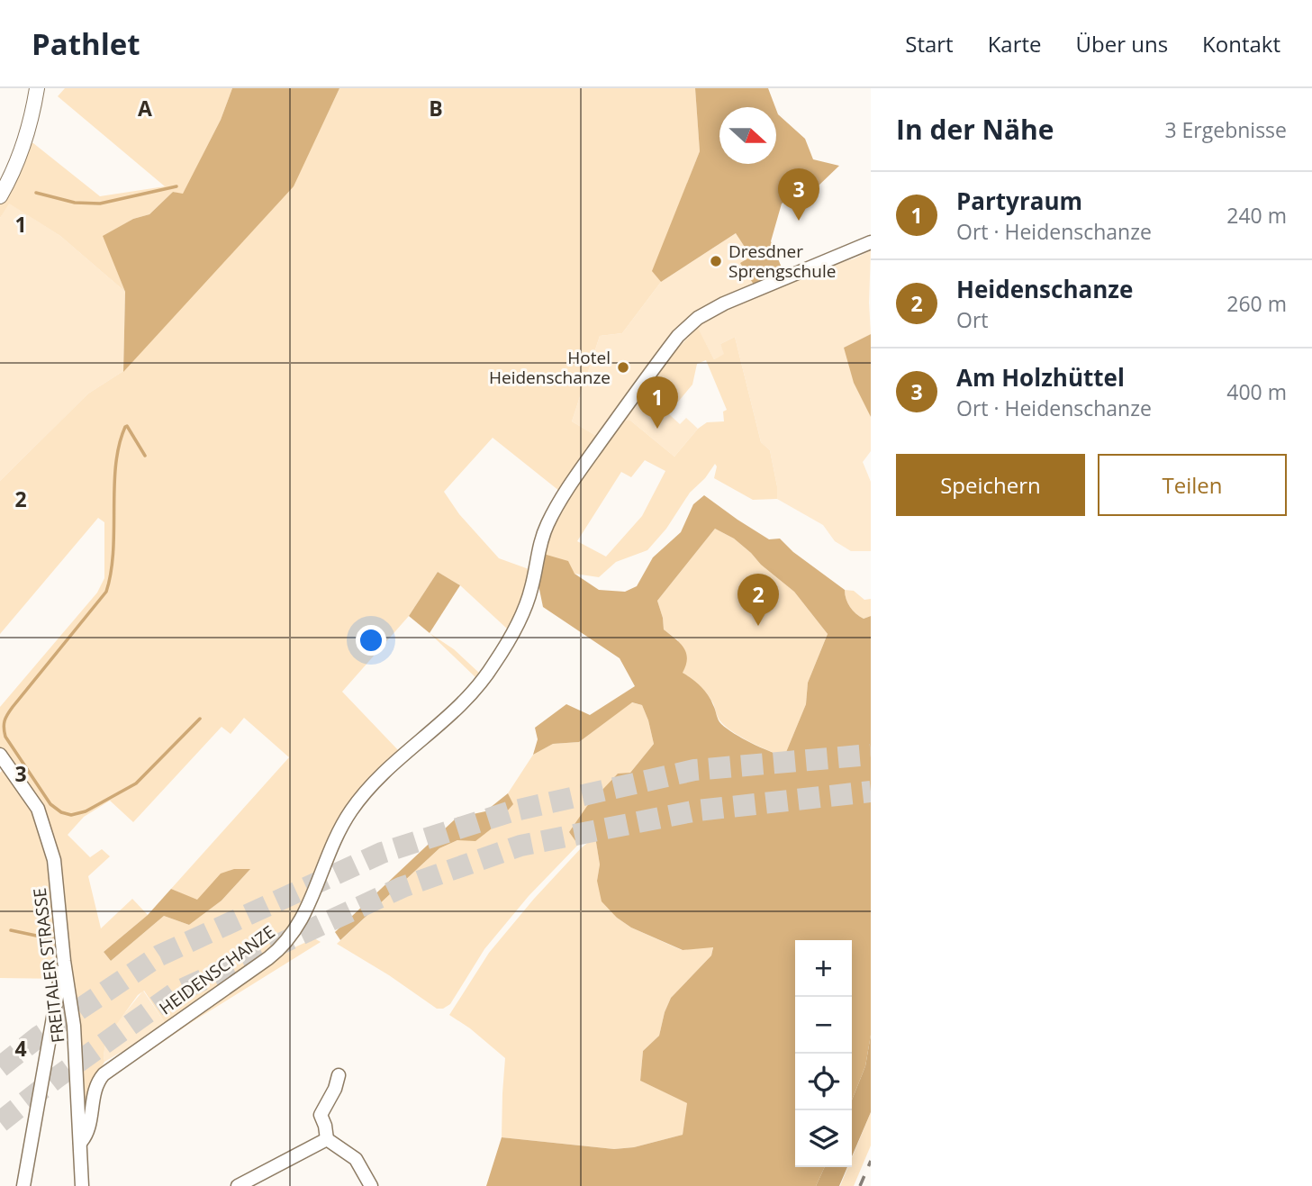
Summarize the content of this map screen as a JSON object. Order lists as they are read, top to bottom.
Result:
{
  "streets": {
    "street": ["FREITALER STRASSE", "HEIDENSCHANZE"]
  },
  "crossings": [
    ["FREITALER STRASSE", "HEIDENSCHANZE"]
  ],
  "places": ["Dresdner Sprengschule", "Hotel Heidenschanze"],
  "north": "right",
  "page": {
    "header": "Pathlet",
    "nav": [
      "Start",
      "Karte",
      "Über uns",
      "Kontakt"
    ],
    "heading": ["In der Nähe", "3 Ergebnisse"],
    "pins": ["3", "1", "2"],
    "list": [
      {
        "mark": "1",
        "name": "Partyraum",
        "note": "Ort · Heidenschanze",
        "value": "240 m"
      },
      {
        "mark": "2",
        "name": "Heidenschanze",
        "note": "Ort",
        "value": "260 m"
      },
      {
        "mark": "3",
        "name": "Am Holzhüttel",
        "note": "Ort · Heidenschanze",
        "value": "400 m"
      }
    ],
    "buttons": ["Speichern", "Teilen"],
    "map_buttons": ["+", "−"]
  },
  "grid": {
    "columns": ["A", "B"],
    "rows": [
      "1",
      "2",
      "3",
      "4"
    ]
  }
}
